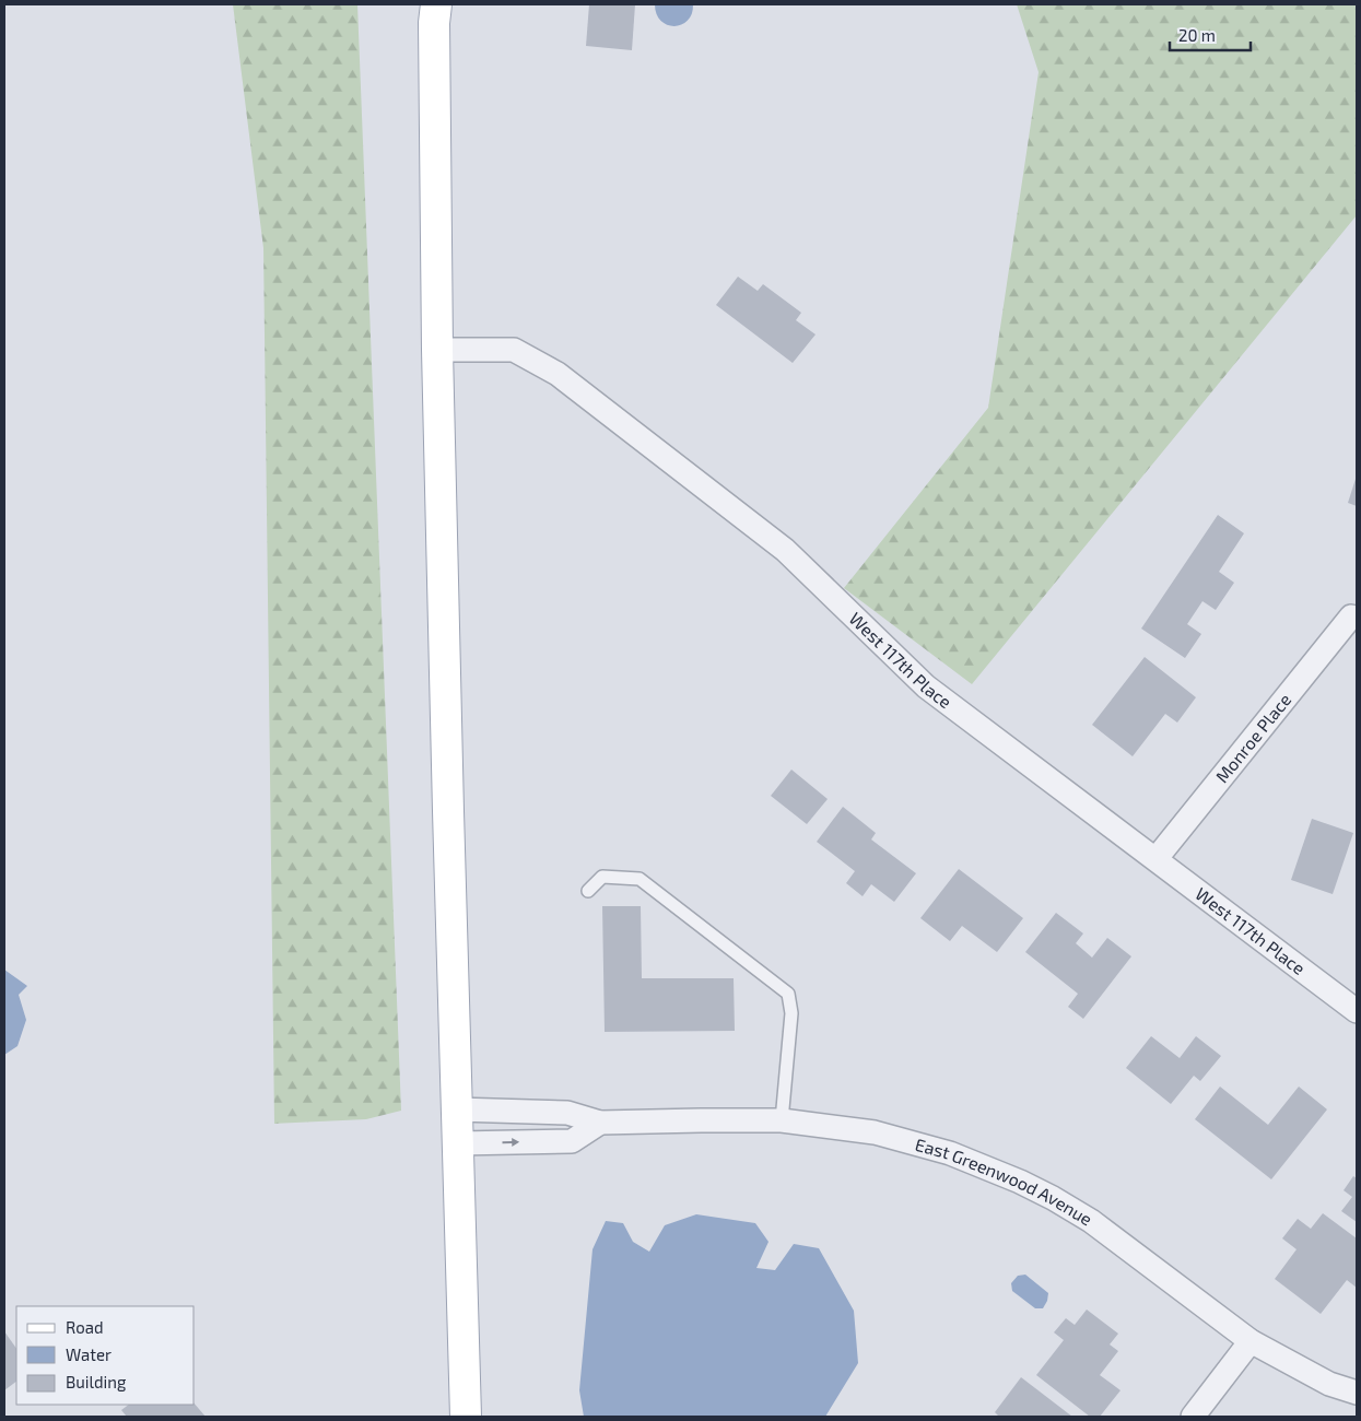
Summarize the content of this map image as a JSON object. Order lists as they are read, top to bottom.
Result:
{
  "streets": {
    "street": ["West 117th Place", "Monroe Place", "East Greenwood Avenue"]
  },
  "crossings": [
    ["West 117th Place", "Monroe Place"]
  ],
  "legend": ["Road", "Water", "Building"],
  "scale_bar": "20 m"
}
